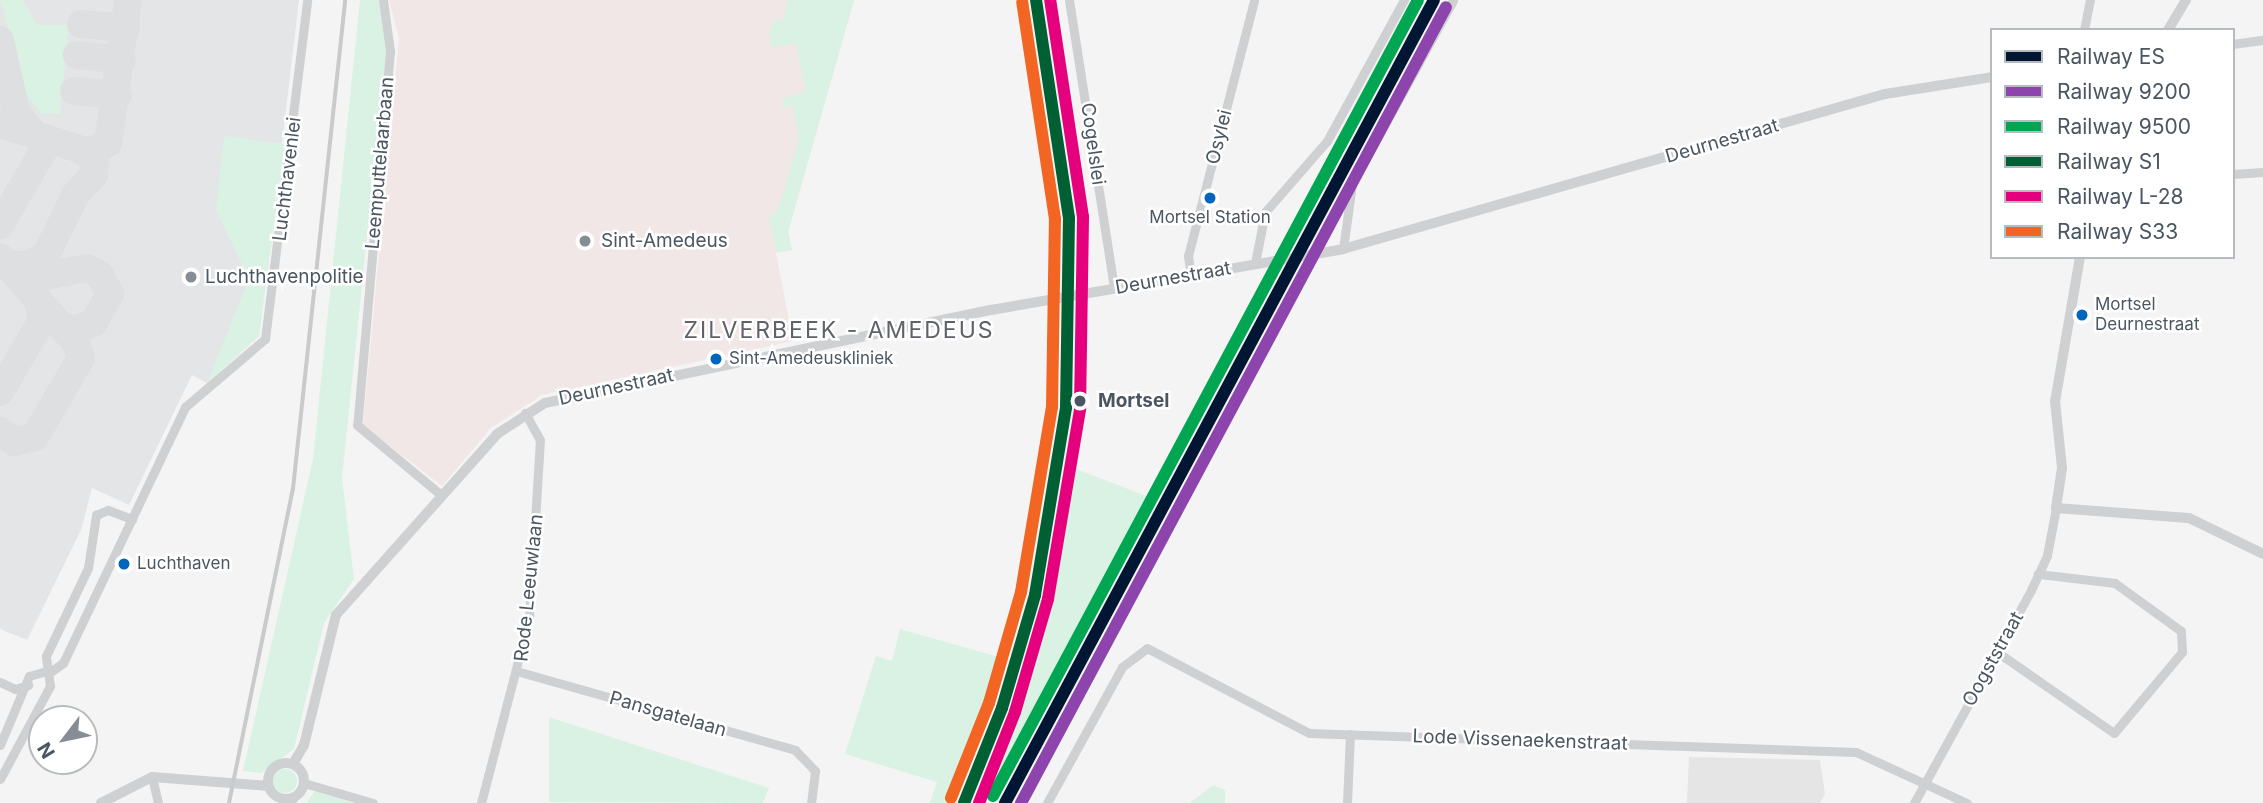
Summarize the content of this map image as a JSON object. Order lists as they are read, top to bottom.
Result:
{
  "streets": {
    "street": [
      "Osylei",
      "Deurnestraat",
      "Cogelslei",
      "Leemputtelaarbaan",
      "Luchthavenlei",
      "Rode Leeuwlaan",
      "Oogststraat",
      "Pansgatelaan",
      "Lode Vissenaekenstraat"
    ]
  },
  "crossings": [
    ["Osylei", "Deurnestraat"],
    ["Deurnestraat", "Cogelslei"],
    ["Deurnestraat", "Leemputtelaarbaan"],
    ["Deurnestraat", "Rode Leeuwlaan"],
    ["Rode Leeuwlaan", "Pansgatelaan"],
    ["Oogststraat", "Lode Vissenaekenstraat"]
  ],
  "districts": ["ZILVERBEEK - AMEDEUS"],
  "places": [
    "Mortsel Station",
    "Sint-Amedeus",
    "Luchthavenpolitie",
    "Mortsel Deurnestraat",
    "Sint-Amedeuskliniek",
    "Mortsel",
    "Luchthaven"
  ],
  "lines": [
    "rail line ES",
    "rail line 9500",
    "rail line S1",
    "rail line L-28",
    "rail line S33",
    "rail line 9200"
  ],
  "legend": [
    "Railway ES",
    "Railway 9200",
    "Railway 9500",
    "Railway S1",
    "Railway L-28",
    "Railway S33"
  ],
  "north": "bottom left"
}
